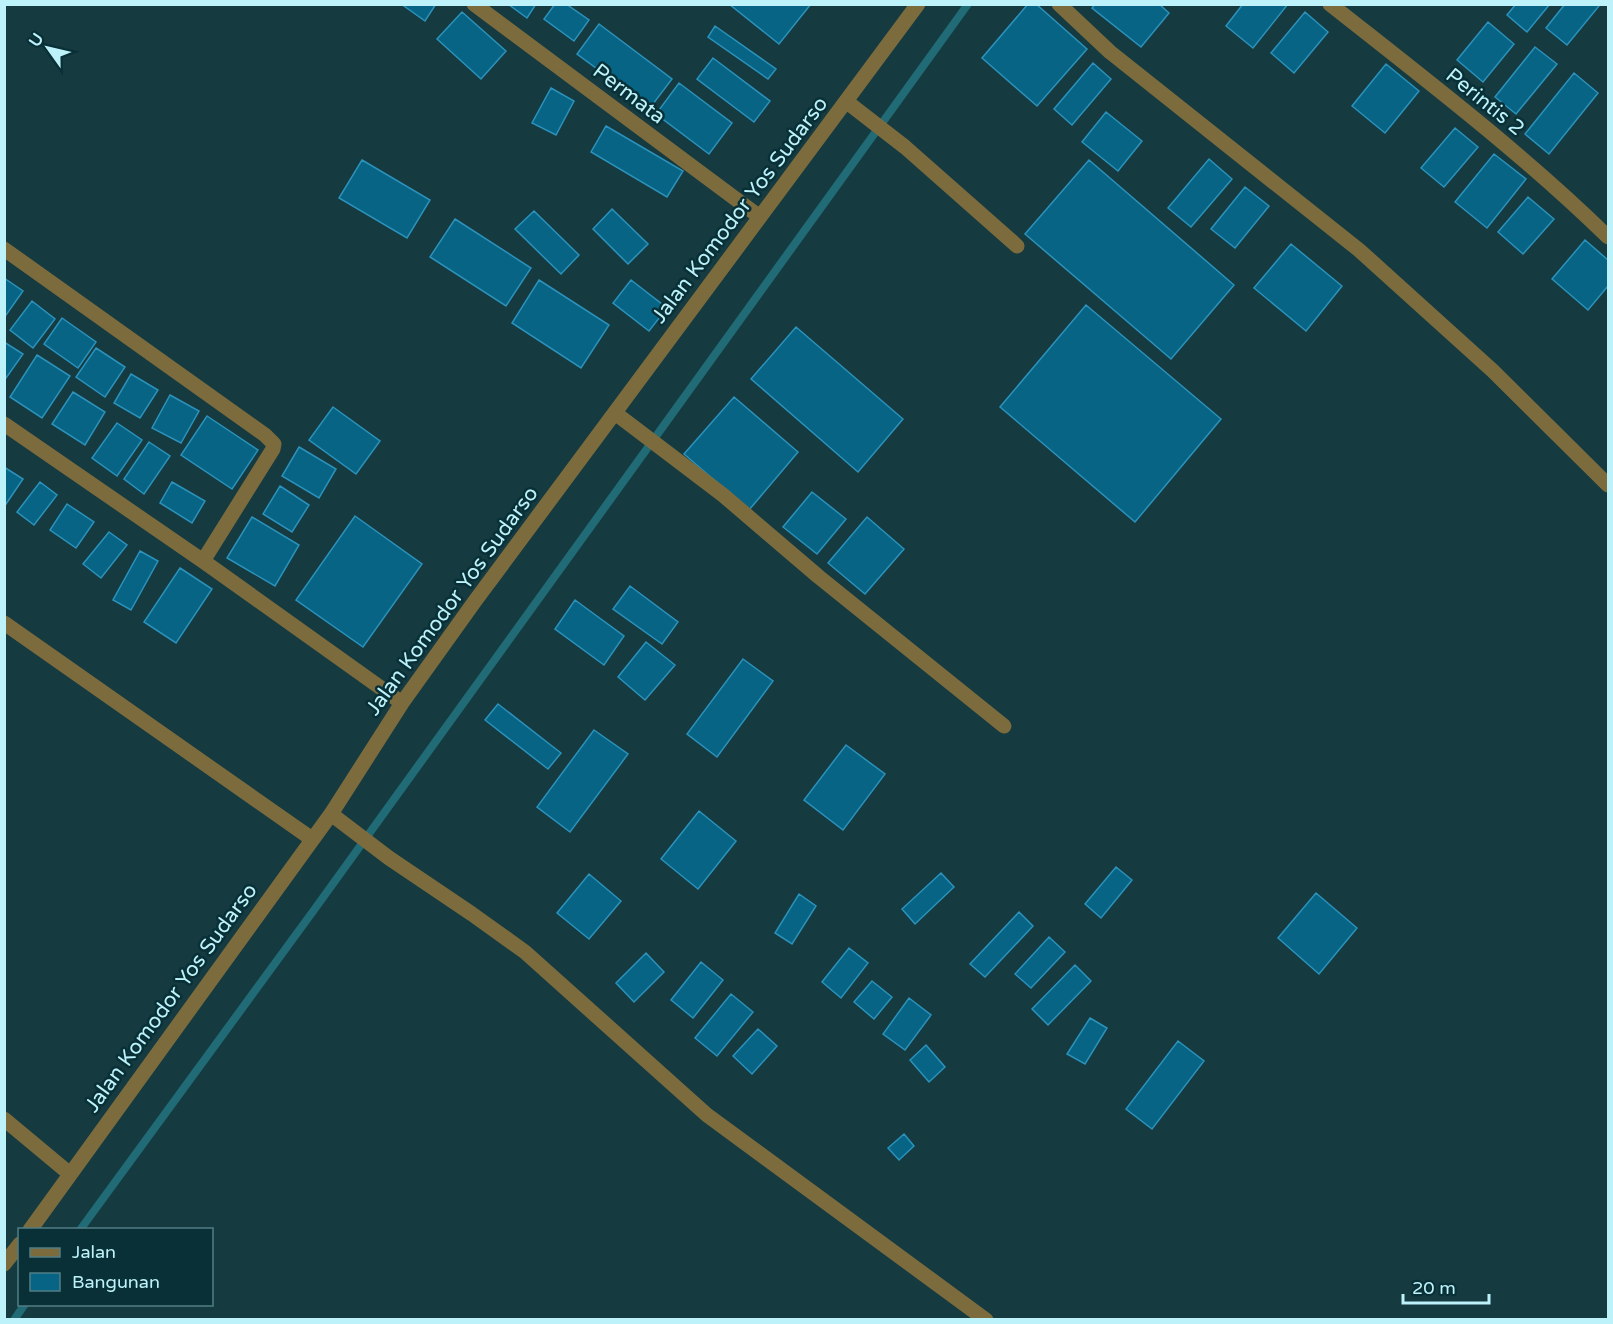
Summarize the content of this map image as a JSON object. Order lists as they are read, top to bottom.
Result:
{
  "streets": {
    "street": ["Permata", "Perintis 2", "Jalan Komodor Yos Sudarso"]
  },
  "crossings": [
    ["Permata", "Jalan Komodor Yos Sudarso"]
  ],
  "legend": ["Jalan", "Bangunan"],
  "scale_bar": "20 m",
  "north": "top left"
}
